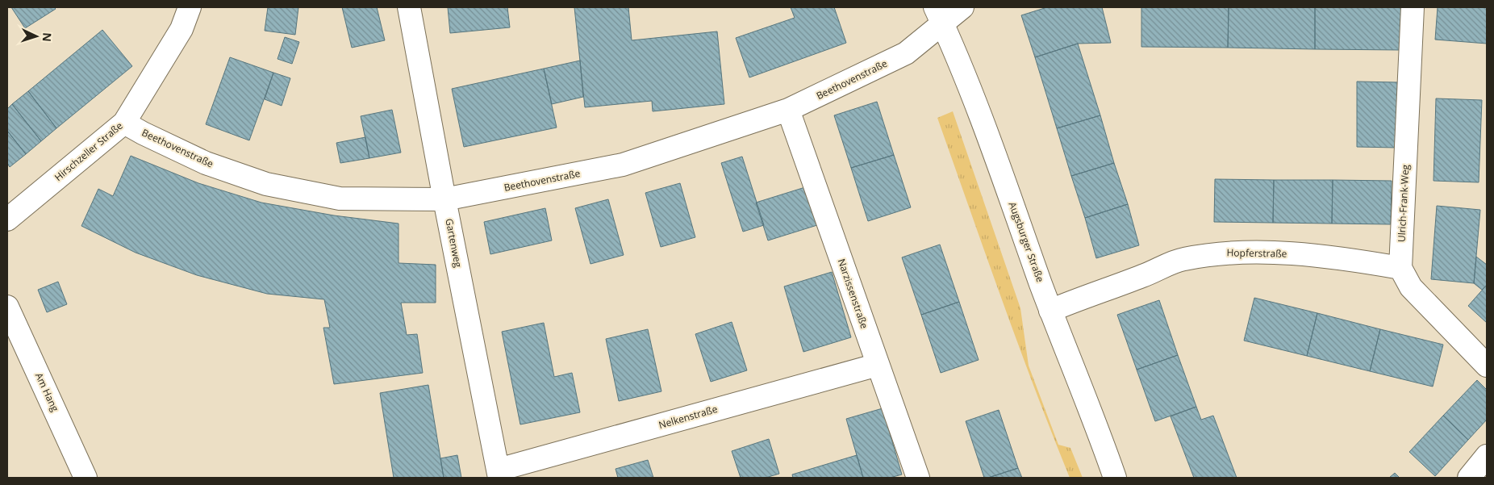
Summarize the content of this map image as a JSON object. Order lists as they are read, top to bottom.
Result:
{
  "streets": {
    "street": [
      "Beethovenstraße",
      "Hirschzeller Straße",
      "Ulrich-Frank-Weg",
      "Augsburger Straße",
      "Gartenweg",
      "Hopferstraße",
      "Narzissenstraße",
      "Am Hang",
      "Nelkenstraße"
    ]
  },
  "crossings": [
    ["Beethovenstraße", "Hirschzeller Straße"],
    ["Beethovenstraße", "Augsburger Straße"],
    ["Beethovenstraße", "Gartenweg"],
    ["Beethovenstraße", "Narzissenstraße"],
    ["Ulrich-Frank-Weg", "Hopferstraße"],
    ["Augsburger Straße", "Hopferstraße"],
    ["Gartenweg", "Nelkenstraße"],
    ["Narzissenstraße", "Nelkenstraße"]
  ],
  "north": "right"
}
